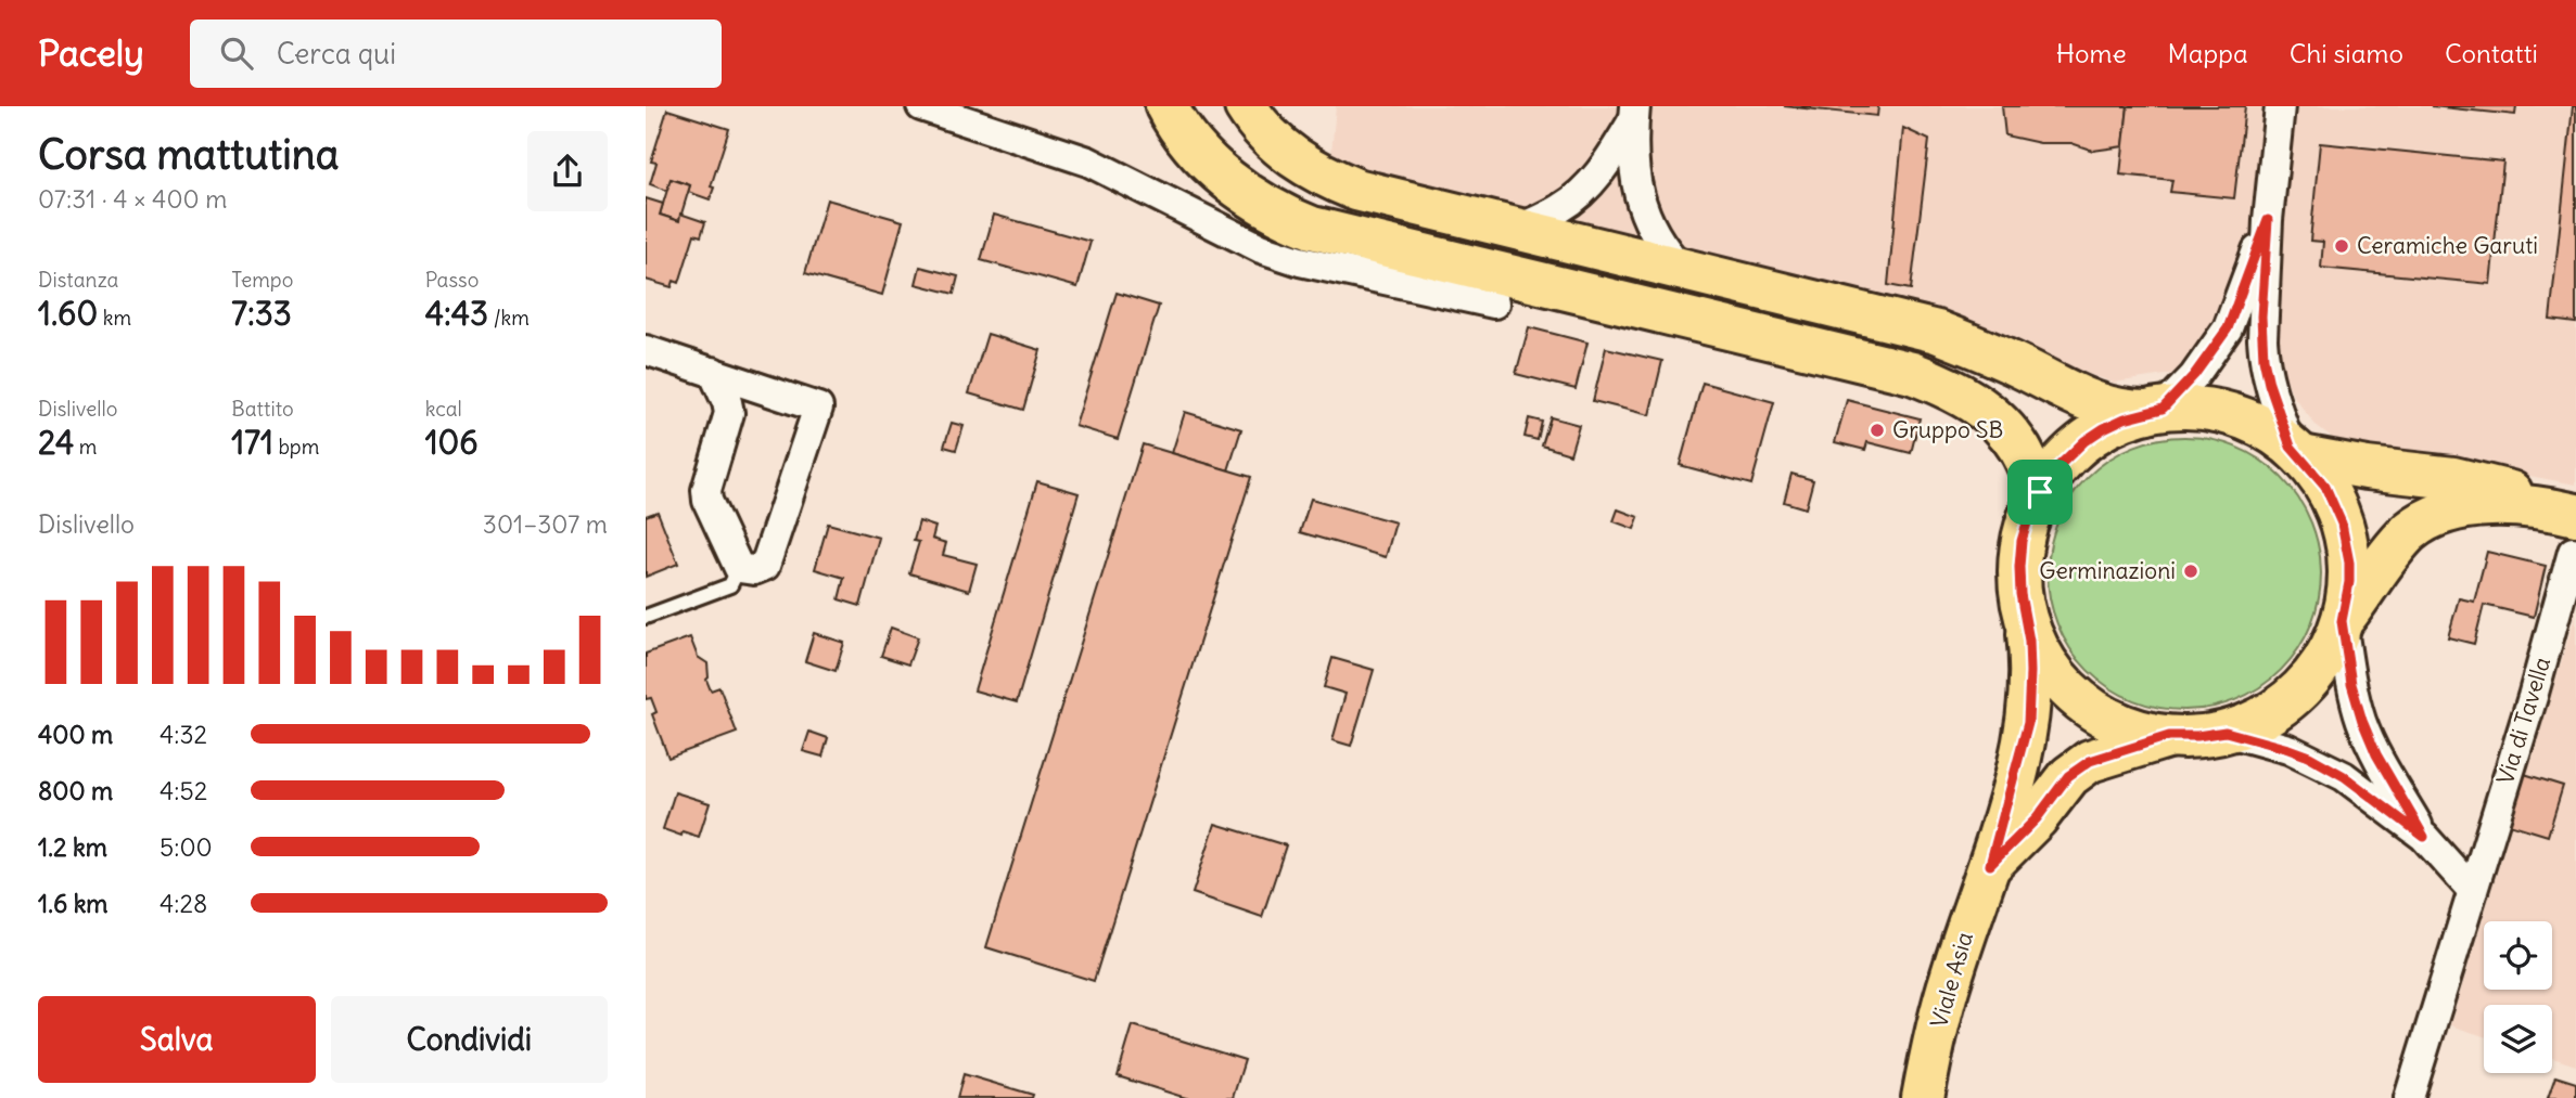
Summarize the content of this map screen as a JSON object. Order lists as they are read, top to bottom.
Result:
{
  "streets": {
    "main road": ["Viale Asia"],
    "street": ["Via di Tavella"]
  },
  "places": ["Ceramiche Garuti", "Gruppo SB", "Germinazioni"],
  "page": {
    "header": "Pacely",
    "search": "Cerca qui",
    "nav": [
      "Home",
      "Mappa",
      "Chi siamo",
      "Contatti"
    ],
    "heading": ["Corsa mattutina", "07:31 · 4 × 400 m"],
    "stats": [
      ["Distanza", "1.60 km"],
      ["Tempo", "7:33"],
      ["Passo", "4:43 /km"],
      ["Dislivello", "24 m"],
      ["Battito", "171 bpm"],
      ["kcal", "106"]
    ],
    "chart": ["Dislivello", "301–307 m"],
    "list": [
      {
        "name": "400 m",
        "note": "4:32"
      },
      {
        "name": "800 m",
        "note": "4:52"
      },
      {
        "name": "1.2 km",
        "note": "5:00"
      },
      {
        "name": "1.6 km",
        "note": "4:28"
      }
    ],
    "buttons": ["Salva", "Condividi"]
  }
}
